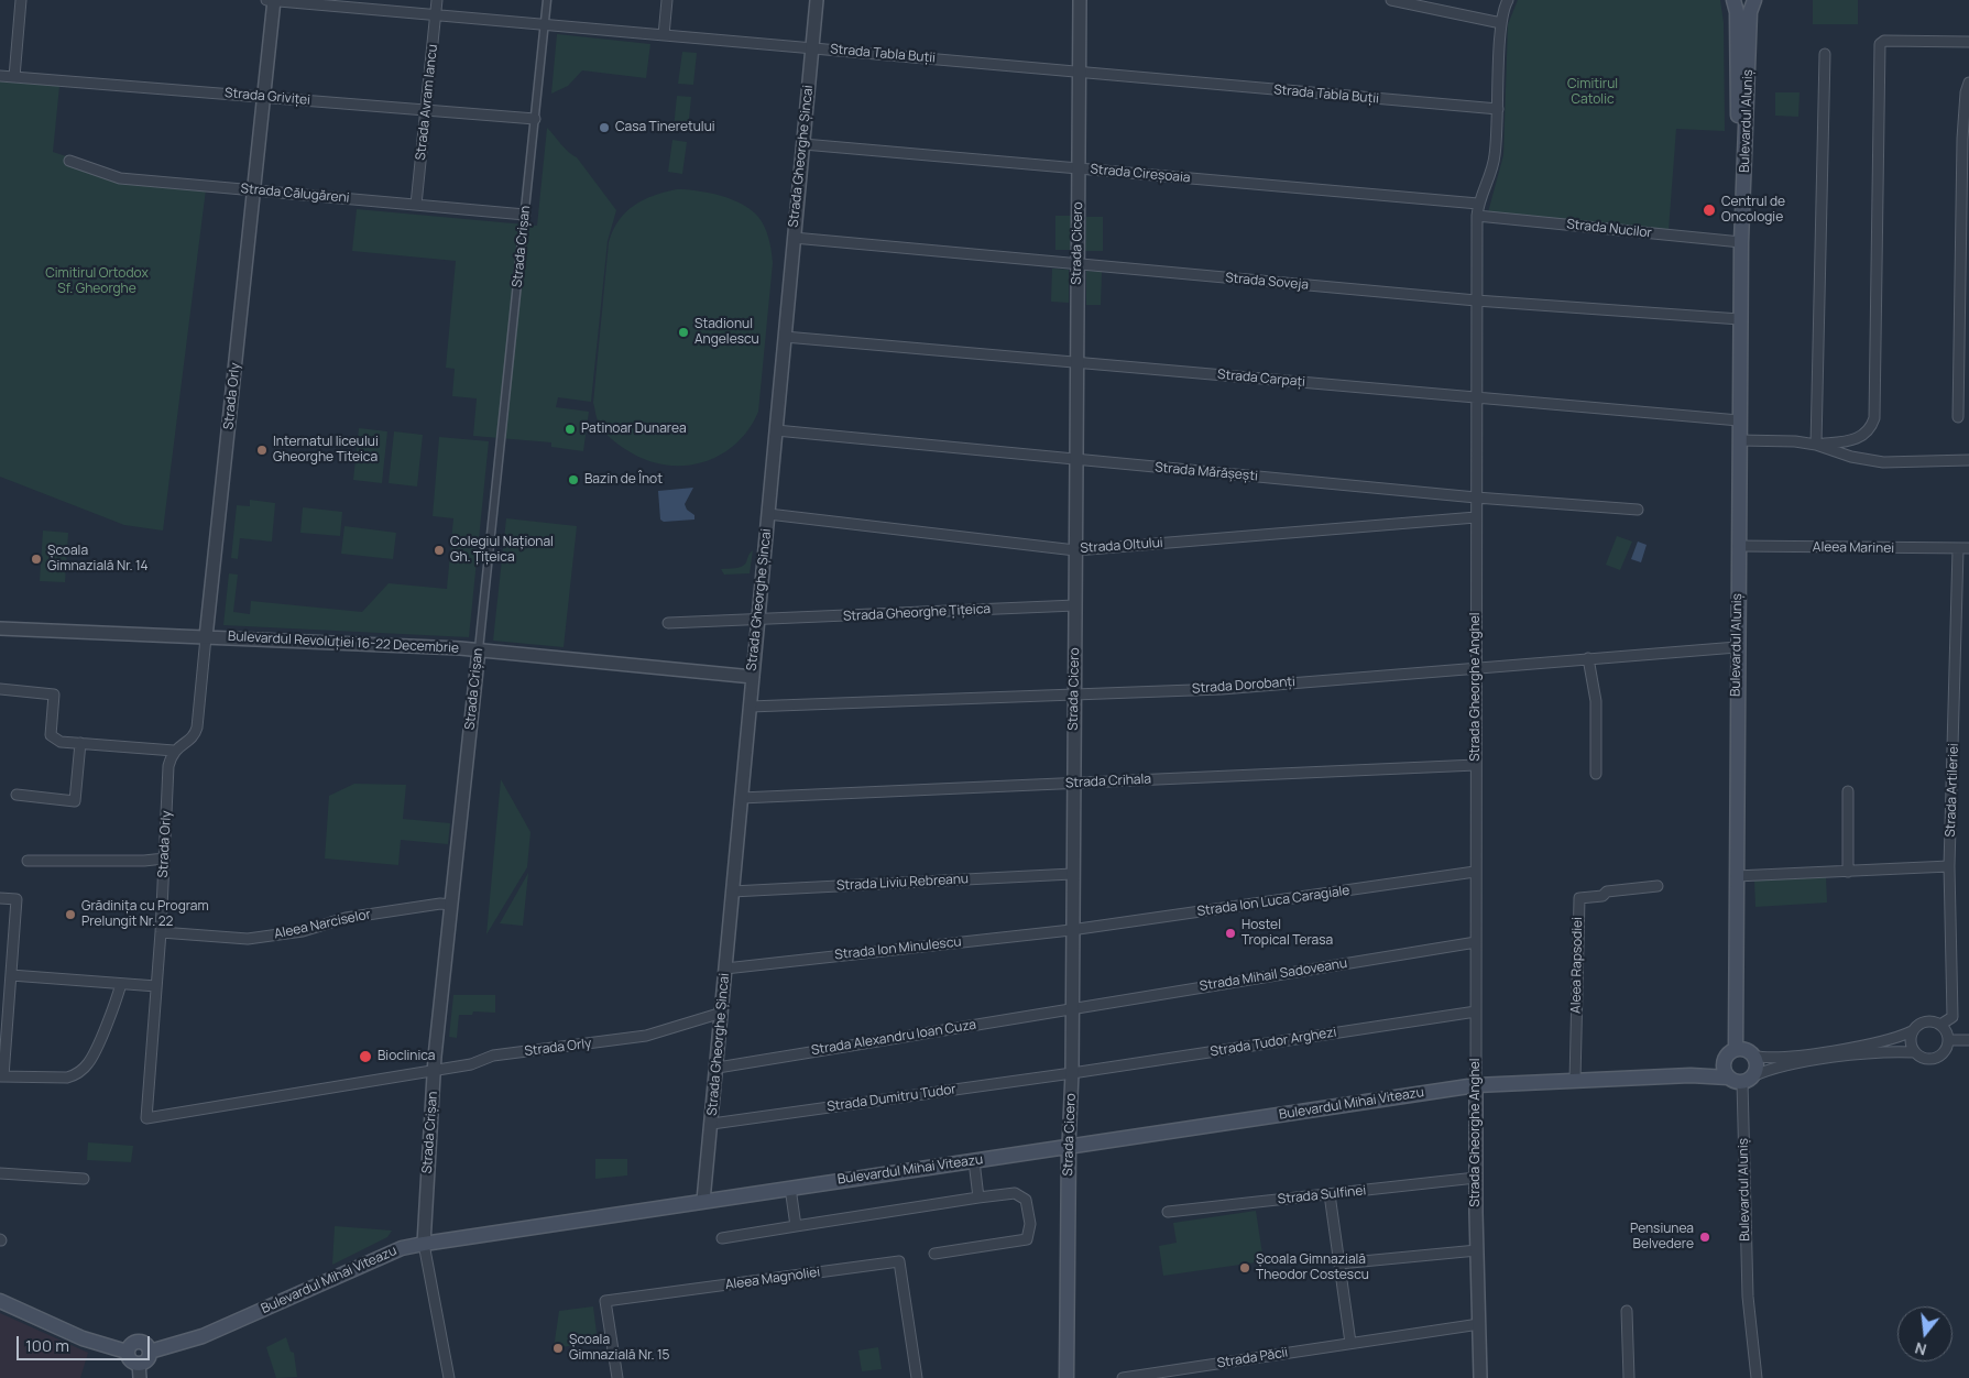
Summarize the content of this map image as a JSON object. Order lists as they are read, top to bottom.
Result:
{
  "streets": {
    "main road": ["Bulevardul Aluniș", "Strada Cicero", "Bulevardul Mihai Viteazu"],
    "street": [
      "Strada Tabla Buții",
      "Strada Griviței",
      "Strada Avram Iancu",
      "Strada Gheorghe Șincai",
      "Strada Cireșoaia",
      "Strada Călugăreni",
      "Strada Nucilor",
      "Strada Crișan",
      "Strada Soveja",
      "Strada Carpați",
      "Strada Orly",
      "Strada Mărășești",
      "Strada Oltului",
      "Aleea Marinei",
      "Strada Gheorghe Țițeica",
      "Bulevardul Revoluției 16-22 Decembrie",
      "Strada Dorobanți",
      "Strada Gheorghe Anghel",
      "Strada Crihala",
      "Strada Artileriei",
      "Strada Liviu Rebreanu",
      "Strada Ion Luca Caragiale",
      "Aleea Narciselor",
      "Strada Ion Minulescu",
      "Aleea Rapsodiei",
      "Strada Mihail Sadoveanu",
      "Strada Alexandru Ioan Cuza",
      "Strada Tudor Arghezi",
      "Strada Dumitru Tudor",
      "Strada Sulfinei",
      "Aleea Magnoliei",
      "Strada Păcii"
    ]
  },
  "crossings": [
    ["Strada Tabla Buții", "Strada Avram Iancu"],
    ["Strada Tabla Buții", "Strada Gheorghe Șincai"],
    ["Strada Tabla Buții", "Strada Cicero"],
    ["Strada Tabla Buții", "Strada Crișan"],
    ["Strada Tabla Buții", "Strada Orly"],
    ["Strada Tabla Buții", "Strada Gheorghe Anghel"],
    ["Strada Griviței", "Strada Avram Iancu"],
    ["Strada Griviței", "Strada Crișan"],
    ["Strada Griviței", "Strada Orly"],
    ["Strada Avram Iancu", "Strada Călugăreni"],
    ["Bulevardul Aluniș", "Strada Nucilor"],
    ["Bulevardul Aluniș", "Strada Soveja"],
    ["Bulevardul Aluniș", "Strada Carpați"],
    ["Bulevardul Aluniș", "Aleea Marinei"],
    ["Bulevardul Aluniș", "Strada Dorobanți"],
    ["Bulevardul Aluniș", "Bulevardul Mihai Viteazu"],
    ["Strada Gheorghe Șincai", "Strada Cireșoaia"],
    ["Strada Gheorghe Șincai", "Strada Soveja"],
    ["Strada Gheorghe Șincai", "Strada Carpați"],
    ["Strada Gheorghe Șincai", "Strada Orly"],
    ["Strada Gheorghe Șincai", "Strada Mărășești"],
    ["Strada Gheorghe Șincai", "Strada Oltului"],
    ["Strada Gheorghe Șincai", "Strada Gheorghe Țițeica"],
    ["Strada Gheorghe Șincai", "Bulevardul Revoluției 16-22 Decembrie"],
    ["Strada Gheorghe Șincai", "Strada Dorobanți"],
    ["Strada Gheorghe Șincai", "Strada Crihala"],
    ["Strada Gheorghe Șincai", "Strada Liviu Rebreanu"],
    ["Strada Gheorghe Șincai", "Strada Ion Minulescu"],
    ["Strada Gheorghe Șincai", "Strada Alexandru Ioan Cuza"],
    ["Strada Gheorghe Șincai", "Strada Dumitru Tudor"],
    ["Strada Gheorghe Șincai", "Bulevardul Mihai Viteazu"],
    ["Strada Cireșoaia", "Strada Cicero"],
    ["Strada Cireșoaia", "Strada Gheorghe Anghel"],
    ["Strada Călugăreni", "Strada Crișan"],
    ["Strada Călugăreni", "Strada Orly"],
    ["Strada Nucilor", "Strada Gheorghe Anghel"],
    ["Strada Cicero", "Strada Soveja"],
    ["Strada Cicero", "Strada Carpați"],
    ["Strada Cicero", "Strada Mărășești"],
    ["Strada Cicero", "Strada Oltului"],
    ["Strada Cicero", "Strada Gheorghe Țițeica"],
    ["Strada Cicero", "Strada Dorobanți"],
    ["Strada Cicero", "Strada Crihala"],
    ["Strada Cicero", "Strada Liviu Rebreanu"],
    ["Strada Cicero", "Strada Ion Luca Caragiale"],
    ["Strada Cicero", "Strada Ion Minulescu"],
    ["Strada Cicero", "Strada Mihail Sadoveanu"],
    ["Strada Cicero", "Strada Alexandru Ioan Cuza"],
    ["Strada Cicero", "Strada Tudor Arghezi"],
    ["Strada Cicero", "Strada Dumitru Tudor"],
    ["Strada Cicero", "Bulevardul Mihai Viteazu"],
    ["Strada Crișan", "Strada Orly"],
    ["Strada Crișan", "Bulevardul Revoluției 16-22 Decembrie"],
    ["Strada Crișan", "Aleea Narciselor"],
    ["Strada Crișan", "Bulevardul Mihai Viteazu"],
    ["Strada Soveja", "Strada Gheorghe Anghel"],
    ["Strada Carpați", "Strada Gheorghe Anghel"],
    ["Strada Orly", "Bulevardul Revoluției 16-22 Decembrie"],
    ["Strada Orly", "Aleea Narciselor"],
    ["Strada Mărășești", "Strada Gheorghe Anghel"],
    ["Strada Oltului", "Strada Gheorghe Anghel"],
    ["Aleea Marinei", "Strada Artileriei"],
    ["Strada Dorobanți", "Strada Gheorghe Anghel"],
    ["Strada Gheorghe Anghel", "Strada Crihala"],
    ["Strada Gheorghe Anghel", "Strada Ion Luca Caragiale"],
    ["Strada Gheorghe Anghel", "Strada Mihail Sadoveanu"],
    ["Strada Gheorghe Anghel", "Strada Tudor Arghezi"],
    ["Strada Gheorghe Anghel", "Bulevardul Mihai Viteazu"],
    ["Strada Gheorghe Anghel", "Strada Sulfinei"],
    ["Strada Gheorghe Anghel", "Strada Păcii"],
    ["Strada Ion Luca Caragiale", "Strada Ion Minulescu"],
    ["Aleea Rapsodiei", "Bulevardul Mihai Viteazu"],
    ["Strada Mihail Sadoveanu", "Strada Alexandru Ioan Cuza"],
    ["Strada Tudor Arghezi", "Strada Dumitru Tudor"]
  ],
  "parks": ["Cimitirul Catolic", "Cimitirul Ortodox Sf. Gheorghe"],
  "places": [
    "Casa Tineretului",
    "Centrul de Oncologie",
    "Stadionul Angelescu",
    "Patinoar Dunarea",
    "Internatul liceului Gheorghe Titeica",
    "Bazin de Înot",
    "Colegiul Național Gh. Țițeica",
    "Școala Gimnazială Nr. 14",
    "Grădinița cu Program Prelungit Nr. 22",
    "Hostel Tropical Terasa",
    "Bioclinica",
    "Pensiunea Belvedere",
    "Școala Gimnazială Theodor Costescu",
    "Școala Gimnazială Nr. 15"
  ],
  "scale_bar": "100 m",
  "north": "bottom"
}
